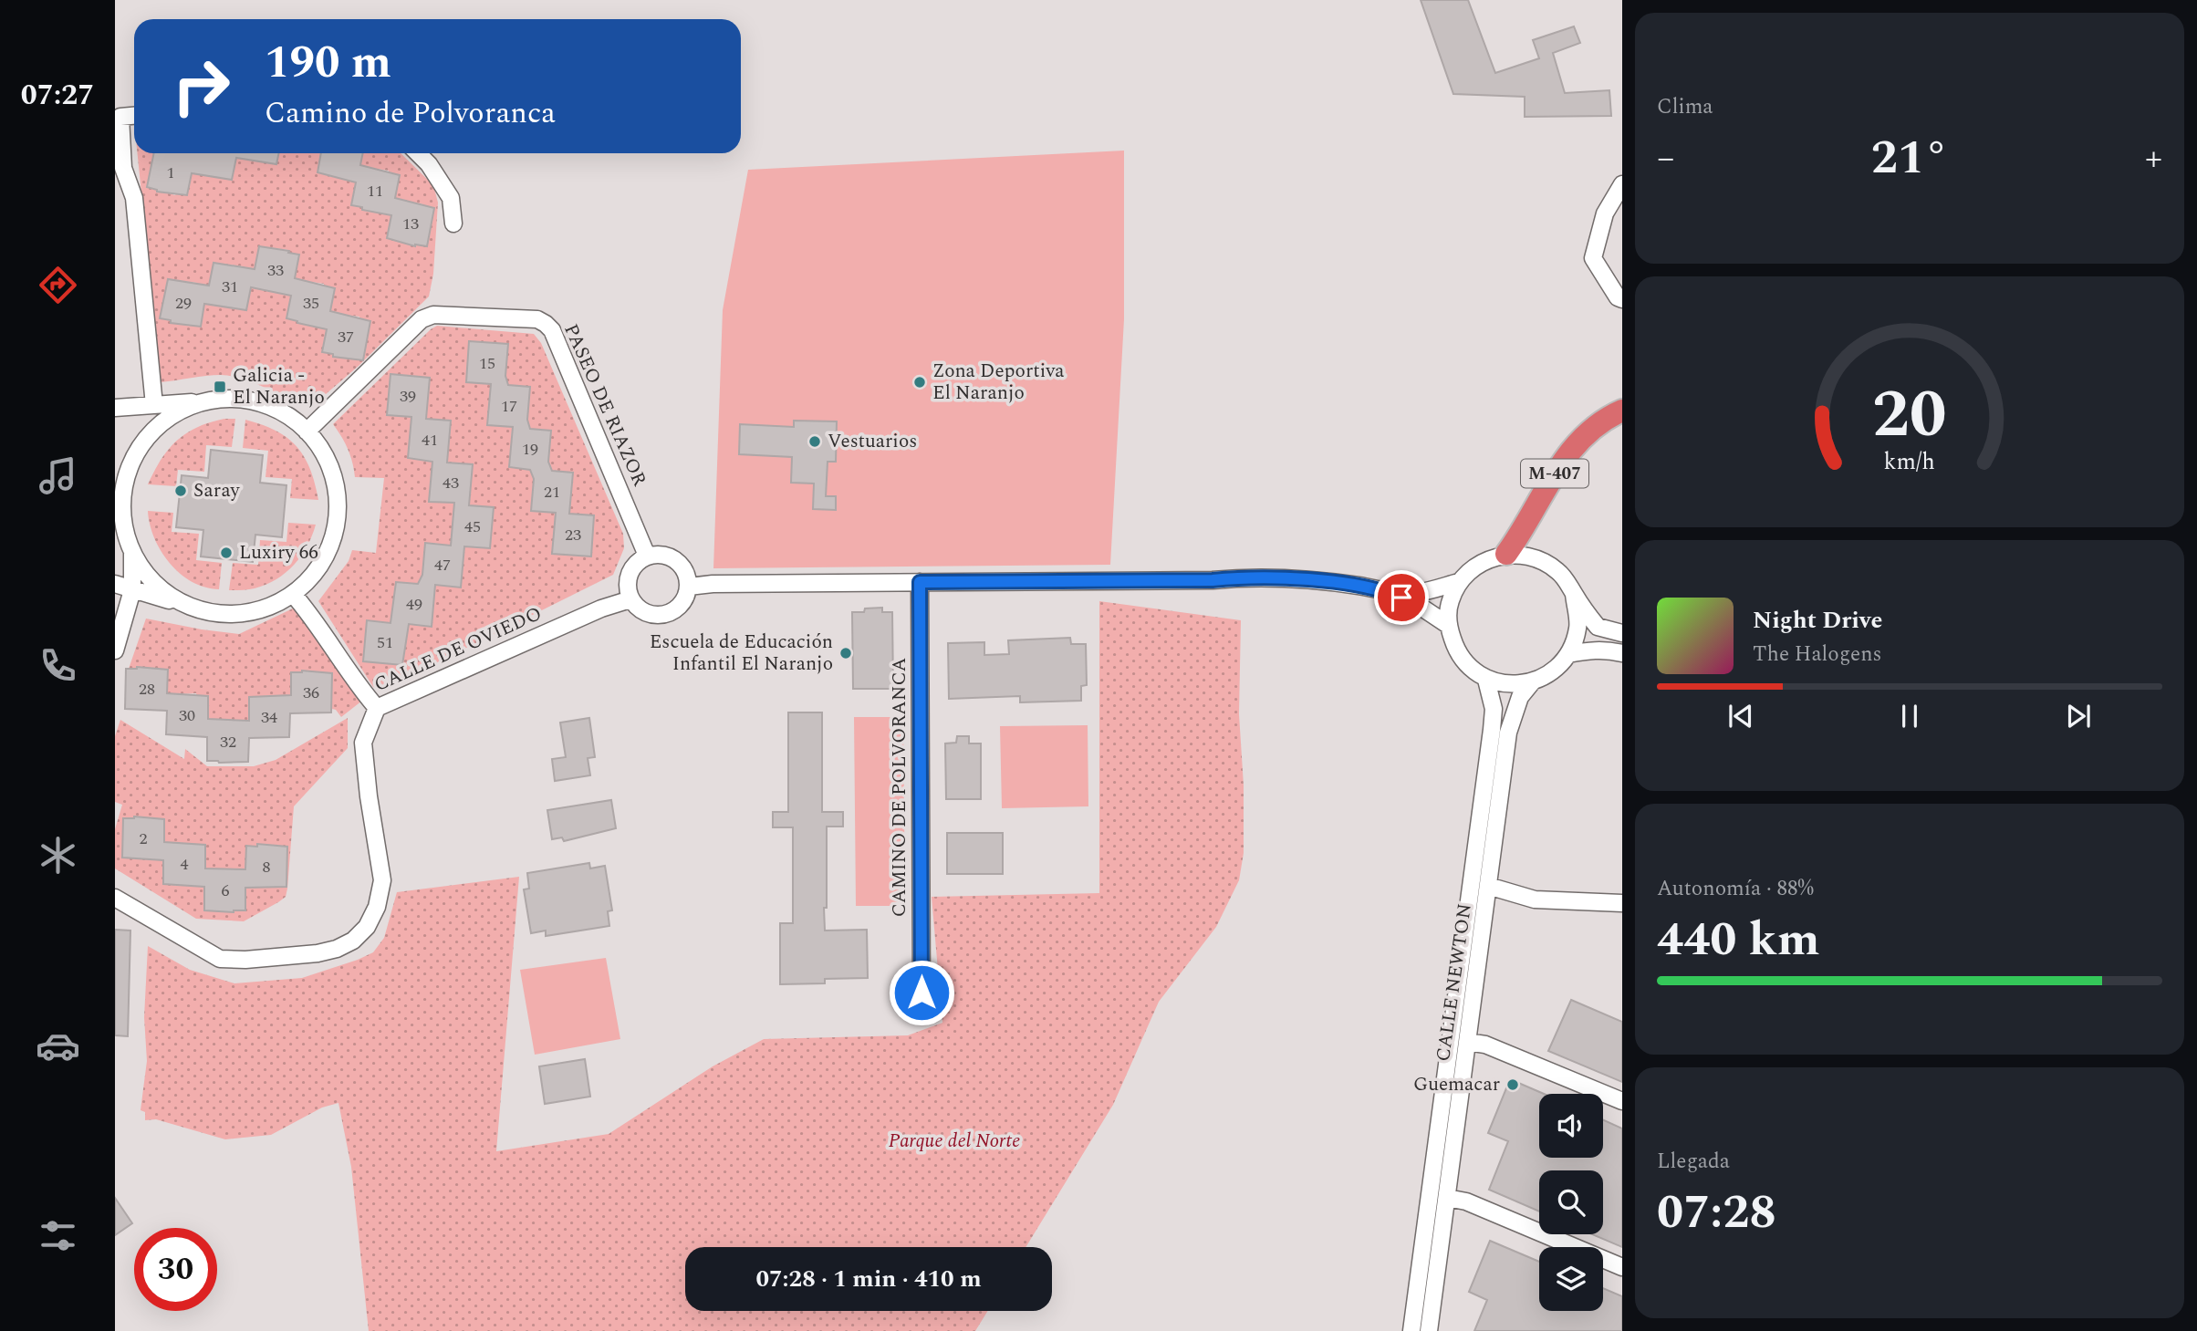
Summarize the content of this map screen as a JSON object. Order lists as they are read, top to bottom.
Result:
{
  "streets": {
    "highway": ["M-407"],
    "street": [
      "PASEO DE RIAZOR",
      "CALLE DE OVIEDO",
      "CAMINO DE POLVORANCA",
      "CALLE NEWTON"
    ]
  },
  "crossings": [
    ["PASEO DE RIAZOR", "CALLE DE OVIEDO"],
    ["M-407", "CALLE NEWTON"]
  ],
  "parks": ["Parque del Norte"],
  "places": {
    "other": [
      "Zona Deportiva El Naranjo",
      "Vestuarios",
      "Saray",
      "Luxiry 66",
      "Escuela de Educación Infantil El Naranjo",
      "Guemacar"
    ],
    "transit": ["Galicia - El Naranjo"]
  },
  "house_numbers": [
    "1",
    "11",
    "13",
    "33",
    "31",
    "29",
    "35",
    "37",
    "15",
    "39",
    "17",
    "41",
    "19",
    "43",
    "21",
    "45",
    "23",
    "47",
    "49",
    "51",
    "28",
    "36",
    "30",
    "34",
    "32",
    "2",
    "4",
    "8",
    "6"
  ],
  "page": {
    "tabs": "07:27",
    "tile": [
      "Clima",
      ["Autonomía · 88%", "440 km"],
      ["Llegada", "07:28"]
    ],
    "turn": ["190 m", "Camino de Polvoranca"],
    "heat": ["−", "21°", "+"],
    "song": ["Night Drive", "The Halogens"],
    "limit": "30",
    "trip": "07:28 · 1 min · 410 m",
    "gauge": ["20", "km/h"]
  }
}
